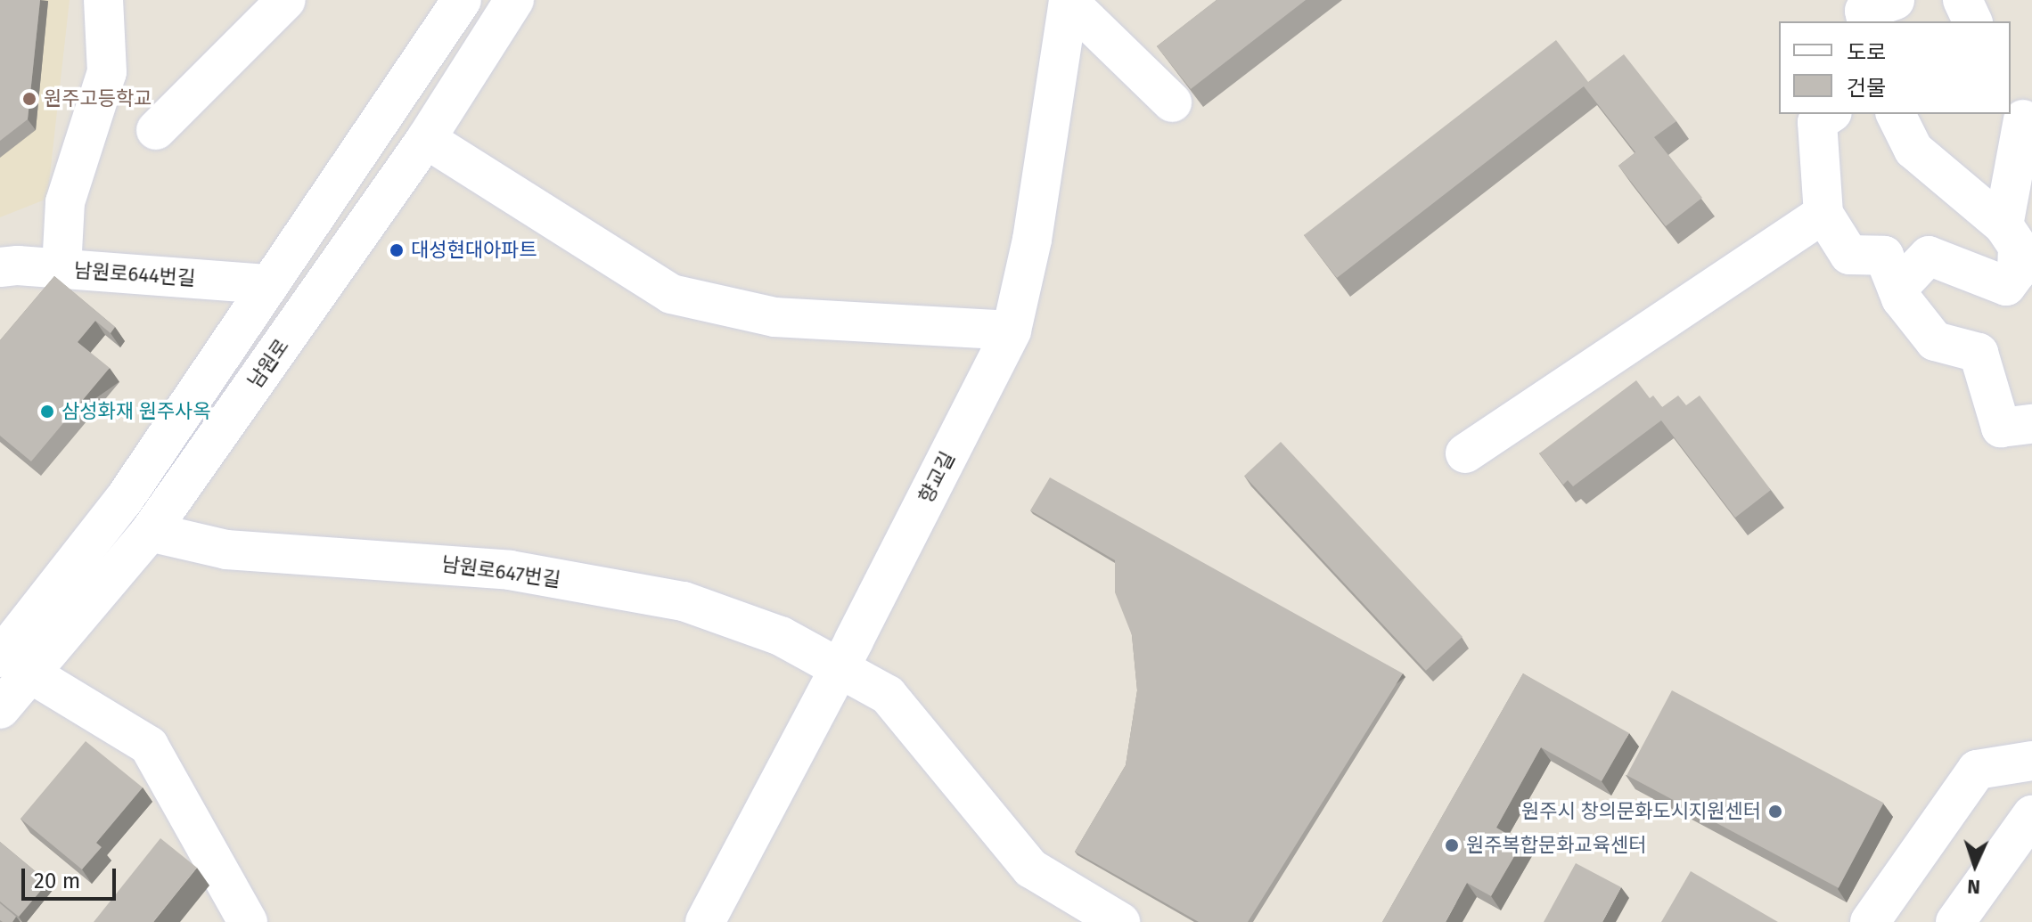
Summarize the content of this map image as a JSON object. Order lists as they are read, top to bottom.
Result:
{
  "streets": {
    "street": [
      "남원로644번길",
      "남원로",
      "향교길",
      "남원로647번길"
    ]
  },
  "crossings": [
    ["남원로644번길", "남원로"],
    ["남원로", "남원로647번길"],
    ["향교길", "남원로647번길"]
  ],
  "places": [
    "원주고등학교",
    "대성현대아파트",
    "삼성화재 원주사옥",
    "원주시 창의문화도시지원센터",
    "원주복합문화교육센터"
  ],
  "legend": ["도로", "건물"],
  "scale_bar": "20 m",
  "north": "bottom"
}
